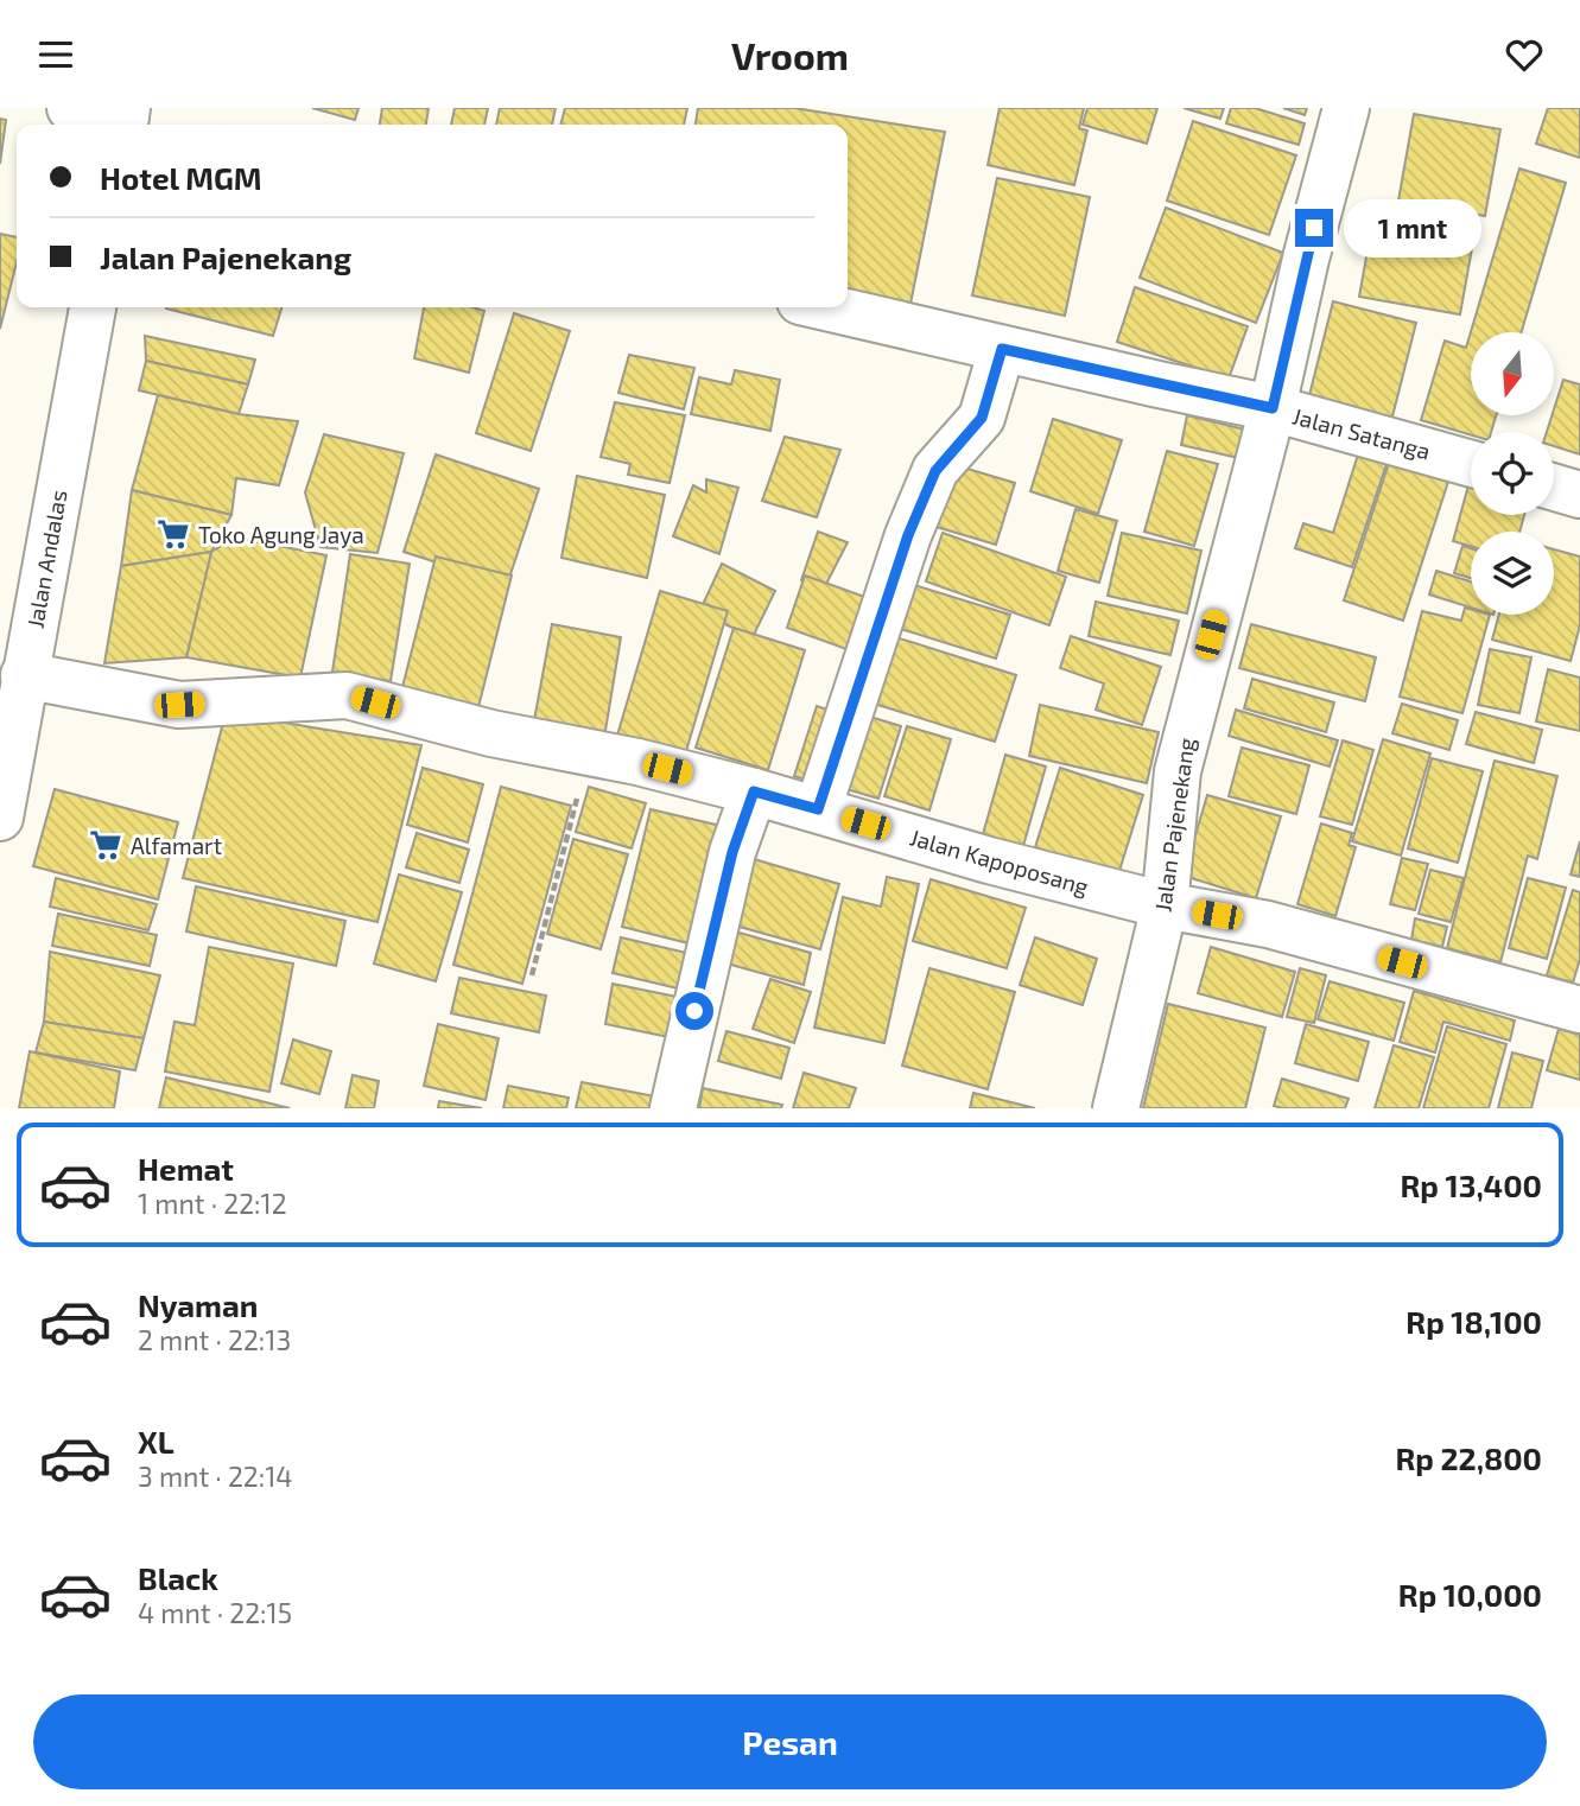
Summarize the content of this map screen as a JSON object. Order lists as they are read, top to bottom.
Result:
{
  "streets": {
    "street": [
      "Jalan Satanga",
      "Jalan Andalas",
      "Jalan Pajenekang",
      "Jalan Kapoposang"
    ]
  },
  "crossings": [
    ["Jalan Satanga", "Jalan Pajenekang"],
    ["Jalan Andalas", "Jalan Kapoposang"],
    ["Jalan Pajenekang", "Jalan Kapoposang"]
  ],
  "places": {
    "supermarket": ["Toko Agung Jaya", "Alfamart"]
  },
  "north": "bottom",
  "page": {
    "header": "Vroom",
    "banner": ["Hotel MGM", "Jalan Pajenekang"],
    "bubble": "1 mnt",
    "list": [
      {
        "name": "Hemat",
        "note": "1 mnt · 22:12",
        "value": "Rp 13,400"
      },
      {
        "name": "Nyaman",
        "note": "2 mnt · 22:13",
        "value": "Rp 18,100"
      },
      {
        "name": "XL",
        "note": "3 mnt · 22:14",
        "value": "Rp 22,800"
      },
      {
        "name": "Black",
        "note": "4 mnt · 22:15",
        "value": "Rp 10,000"
      }
    ],
    "buttons": "Pesan"
  }
}
